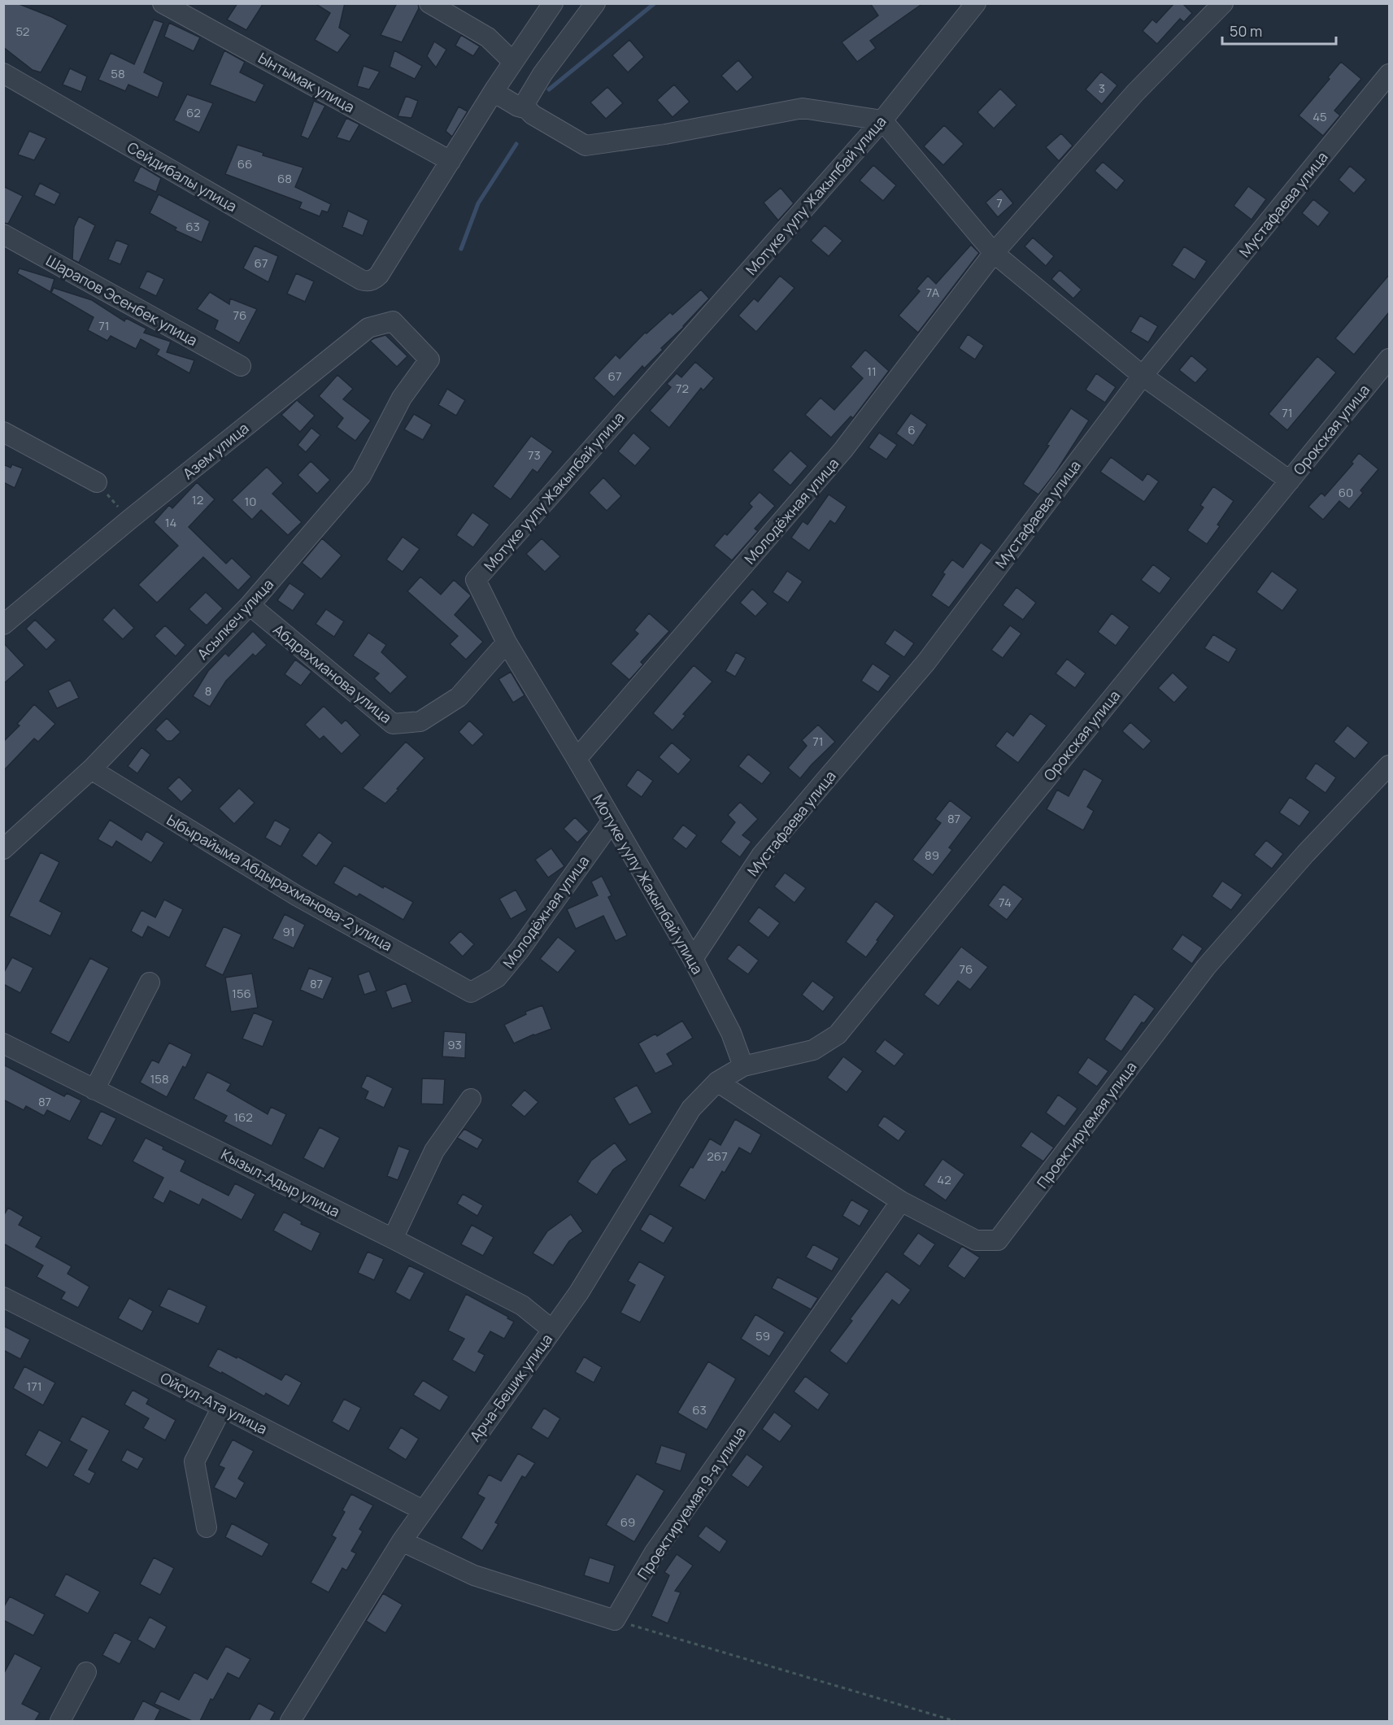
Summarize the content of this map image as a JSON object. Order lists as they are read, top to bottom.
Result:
{
  "streets": {
    "street": [
      "Ынтымак улица",
      "Сейдибалы улица",
      "Мотуке уулу Жакыпбай улица",
      "Мустафаева улица",
      "Шарапов Эсенбек улица",
      "Орокская улица",
      "Азем улица",
      "Молодёжная улица",
      "Асылкеч улица",
      "Абдрахманова улица",
      "Ыбырайыма Абдырахманова-2 улица",
      "Проектируемая улица",
      "Кызыл-Адыр улица",
      "Арча-Бешик улица",
      "Ойсул-Ата улица",
      "Проектируемая 9-я улица"
    ]
  },
  "crossings": [
    ["Ынтымак улица", "Сейдибалы улица"],
    ["Мотуке уулу Жакыпбай улица", "Мустафаева улица"],
    ["Мотуке уулу Жакыпбай улица", "Орокская улица"],
    ["Мотуке уулу Жакыпбай улица", "Молодёжная улица"],
    ["Мотуке уулу Жакыпбай улица", "Абдрахманова улица"],
    ["Мотуке уулу Жакыпбай улица", "Арча-Бешик улица"],
    ["Орокская улица", "Арча-Бешик улица"],
    ["Азем улица", "Асылкеч улица"],
    ["Молодёжная улица", "Ыбырайыма Абдырахманова-2 улица"],
    ["Асылкеч улица", "Абдрахманова улица"],
    ["Асылкеч улица", "Ыбырайыма Абдырахманова-2 улица"],
    ["Проектируемая улица", "Арча-Бешик улица"],
    ["Проектируемая улица", "Проектируемая 9-я улица"],
    ["Кызыл-Адыр улица", "Арча-Бешик улица"],
    ["Арча-Бешик улица", "Ойсул-Ата улица"]
  ],
  "house_numbers": [
    "52",
    "58",
    "3",
    "62",
    "45",
    "66",
    "68",
    "7",
    "63",
    "67",
    "7А",
    "76",
    "71",
    "11",
    "67",
    "72",
    "71",
    "6",
    "73",
    "60",
    "12",
    "10",
    "14",
    "8",
    "71",
    "87",
    "89",
    "74",
    "91",
    "76",
    "87",
    "156",
    "93",
    "158",
    "87",
    "162",
    "267",
    "42",
    "59",
    "171",
    "63",
    "69"
  ],
  "scale_bar": "50 m"
}
